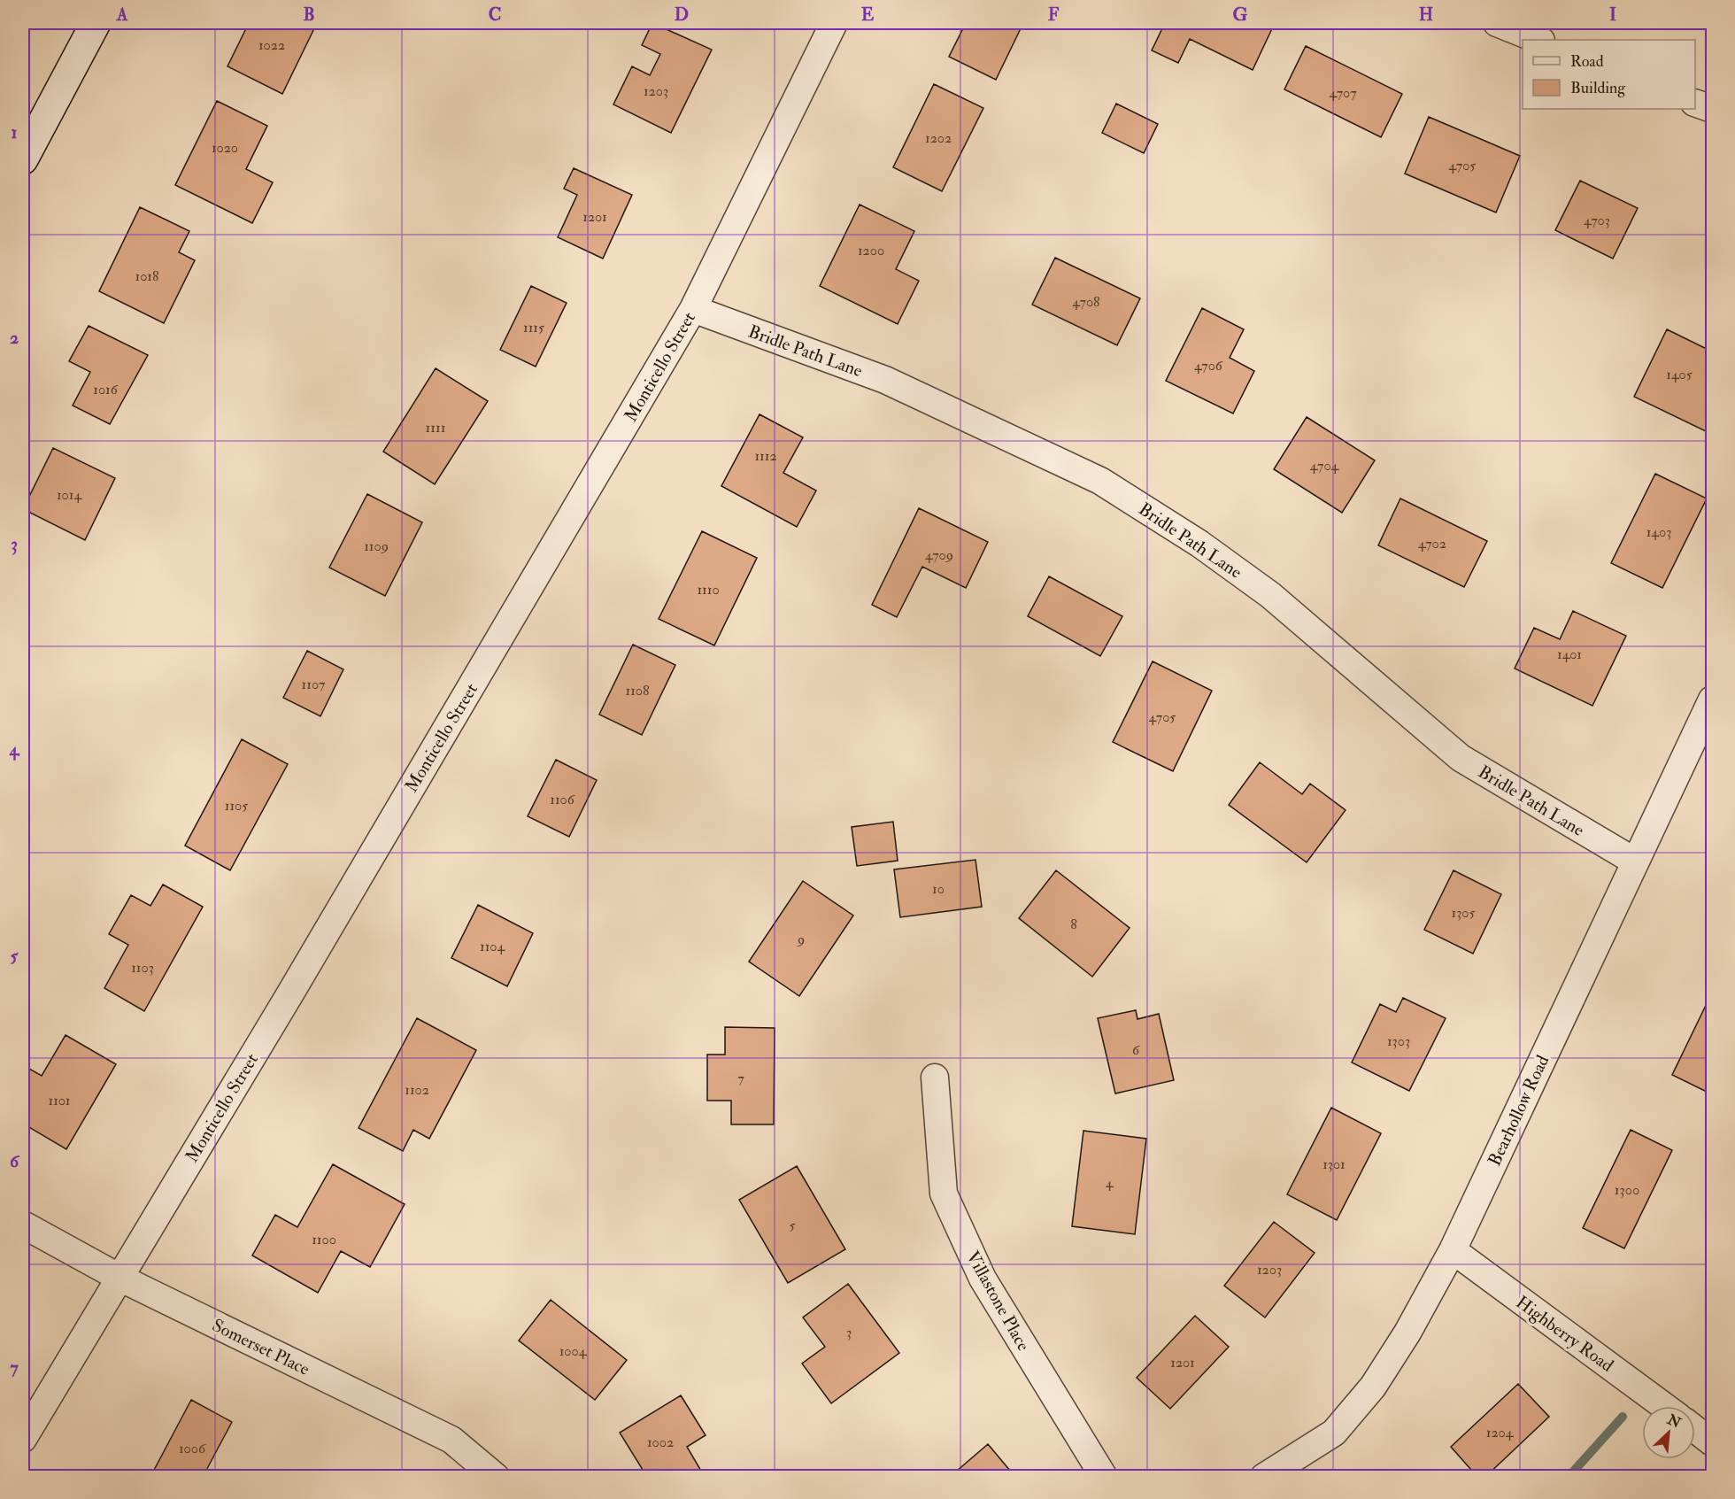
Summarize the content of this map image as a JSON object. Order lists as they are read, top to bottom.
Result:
{
  "streets": {
    "street": [
      "Bridle Path Lane",
      "Monticello Street",
      "Bearhollow Road",
      "Villastone Place",
      "Highberry Road",
      "Somerset Place"
    ]
  },
  "crossings": [
    ["Bridle Path Lane", "Monticello Street"],
    ["Bridle Path Lane", "Bearhollow Road"],
    ["Monticello Street", "Somerset Place"],
    ["Bearhollow Road", "Highberry Road"]
  ],
  "house_numbers": [
    "1022",
    "1203",
    "4707",
    "1202",
    "1020",
    "4705",
    "1201",
    "4703",
    "1200",
    "1018",
    "4708",
    "1115",
    "4706",
    "1405",
    "1016",
    "1111",
    "1112",
    "4704",
    "1014",
    "1403",
    "4702",
    "1109",
    "4709",
    "1110",
    "1401",
    "1107",
    "1108",
    "4705",
    "1106",
    "1105",
    "10",
    "1305",
    "8",
    "9",
    "1104",
    "1103",
    "1303",
    "6",
    "7",
    "1102",
    "1101",
    "1301",
    "4",
    "1300",
    "5",
    "1100",
    "1203",
    "3",
    "1004",
    "1201",
    "1204",
    "1002",
    "1006"
  ],
  "legend": ["Road", "Building"],
  "north": "top right",
  "grid": {
    "columns": [
      "A",
      "B",
      "C",
      "D",
      "E",
      "F",
      "G",
      "H",
      "I"
    ],
    "rows": [
      "1",
      "2",
      "3",
      "4",
      "5",
      "6",
      "7"
    ]
  }
}
